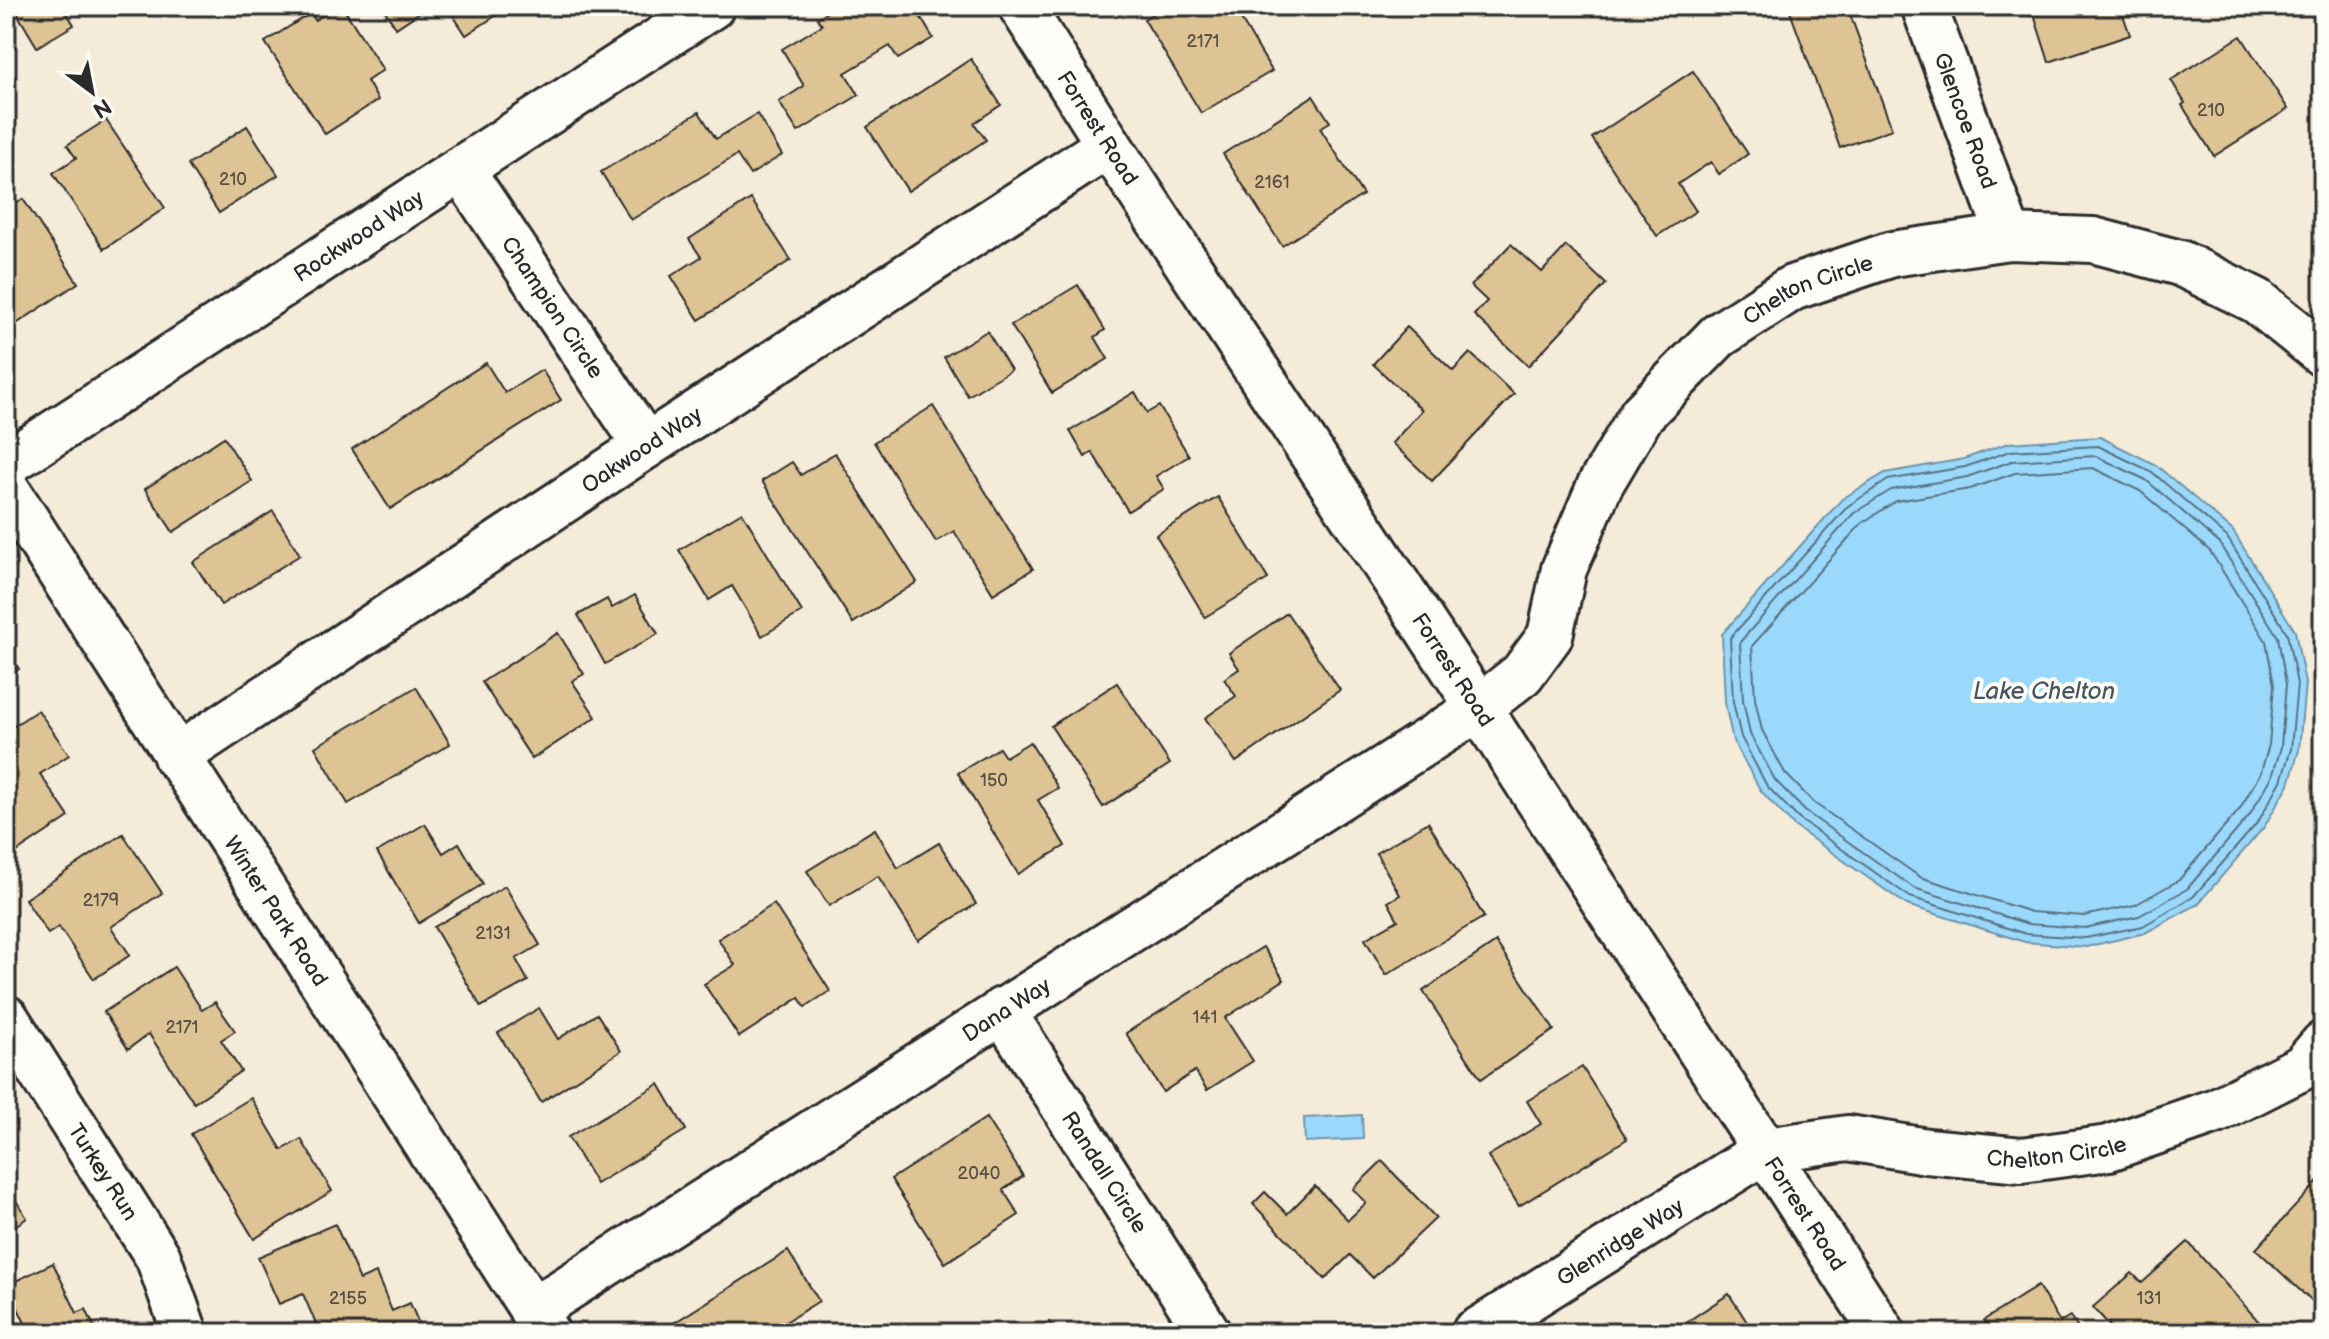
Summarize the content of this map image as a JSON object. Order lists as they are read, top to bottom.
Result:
{
  "streets": {
    "street": [
      "Glencoe Road",
      "Forrest Road",
      "Rockwood Way",
      "Chelton Circle",
      "Champion Circle",
      "Oakwood Way",
      "Winter Park Road",
      "Dana Way",
      "Randall Circle",
      "Turkey Run",
      "Glenridge Way"
    ]
  },
  "crossings": [
    ["Glencoe Road", "Chelton Circle"],
    ["Forrest Road", "Chelton Circle"],
    ["Forrest Road", "Oakwood Way"],
    ["Forrest Road", "Dana Way"],
    ["Forrest Road", "Glenridge Way"],
    ["Rockwood Way", "Champion Circle"],
    ["Chelton Circle", "Dana Way"],
    ["Chelton Circle", "Glenridge Way"],
    ["Champion Circle", "Oakwood Way"],
    ["Oakwood Way", "Winter Park Road"],
    ["Winter Park Road", "Dana Way"],
    ["Dana Way", "Randall Circle"]
  ],
  "water": ["Lake Chelton"],
  "house_numbers": [
    "2171",
    "210",
    "210",
    "2161",
    "150",
    "2179",
    "2131",
    "141",
    "2171",
    "2040",
    "2155",
    "131"
  ],
  "north": "bottom right"
}
